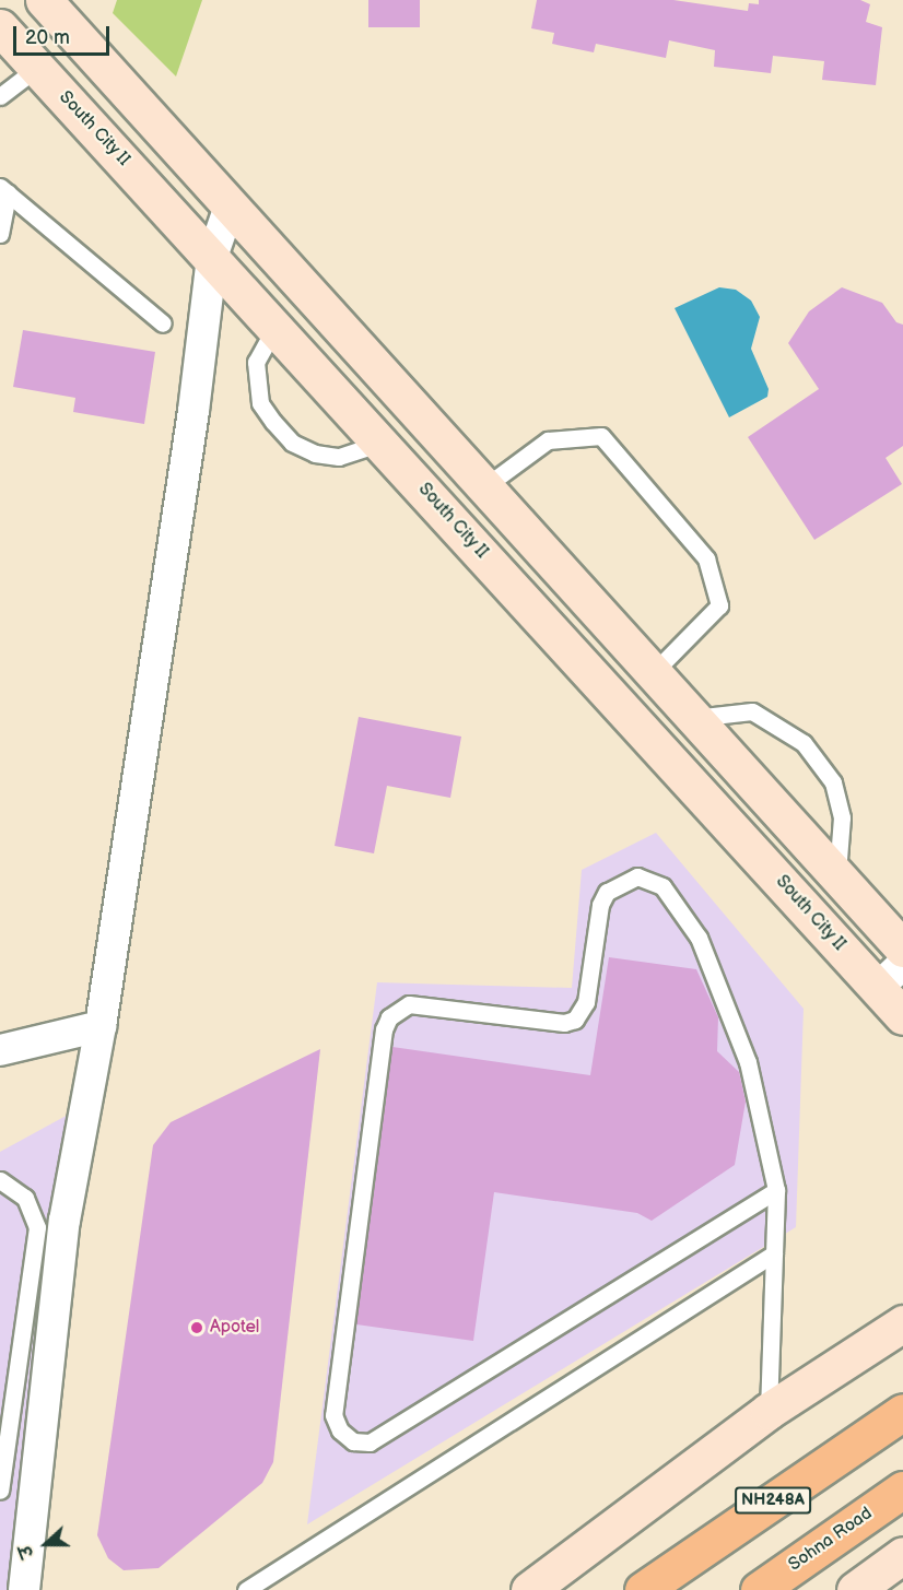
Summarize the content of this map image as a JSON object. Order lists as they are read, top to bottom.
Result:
{
  "streets": {
    "highway": ["NH248A", "Sohna Road"],
    "main road": ["South City II"]
  },
  "places": ["Apotel"],
  "scale_bar": "20 m",
  "north": "left"
}
